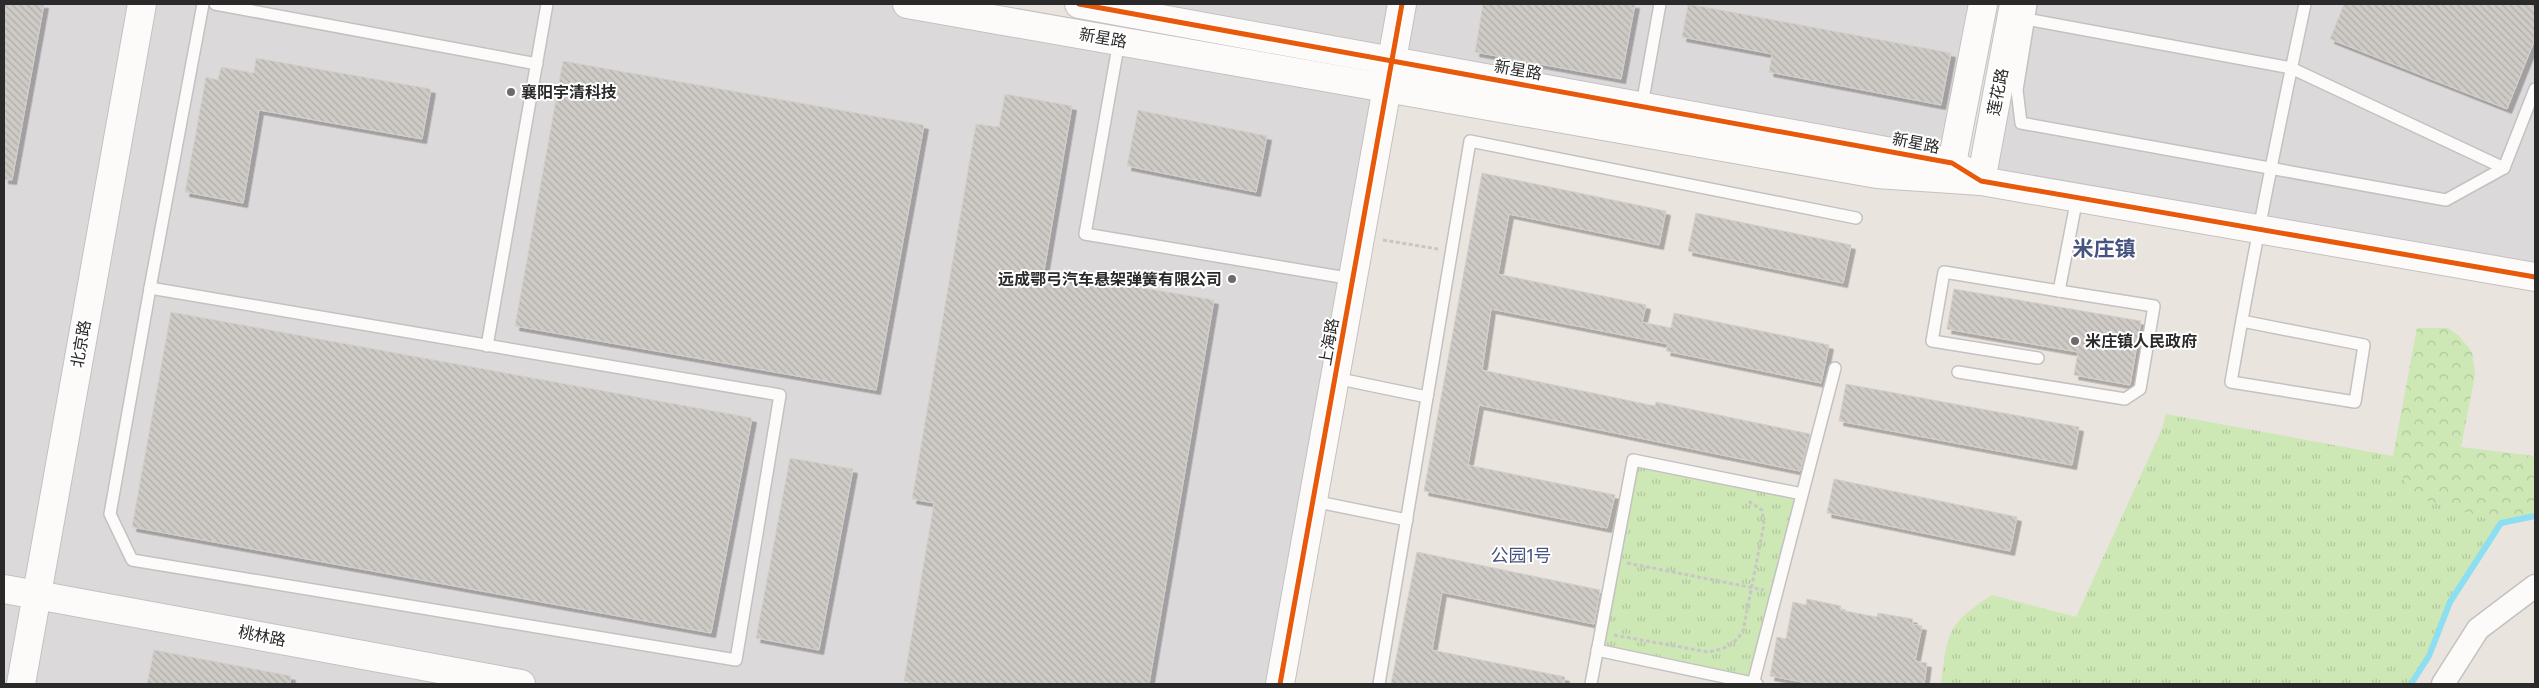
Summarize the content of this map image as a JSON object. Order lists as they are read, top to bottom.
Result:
{
  "streets": {
    "street": [
      "新星路",
      "莲花路",
      "上海路",
      "北京路",
      "桃林路"
    ]
  },
  "crossings": [
    ["新星路", "莲花路"],
    ["新星路", "上海路"],
    ["北京路", "桃林路"]
  ],
  "districts": ["米庄镇", "公园1号"],
  "places": ["襄阳宇清科技", "远成鄂弓汽车悬架弹簧有限公司", "米庄镇人民政府"]
}
